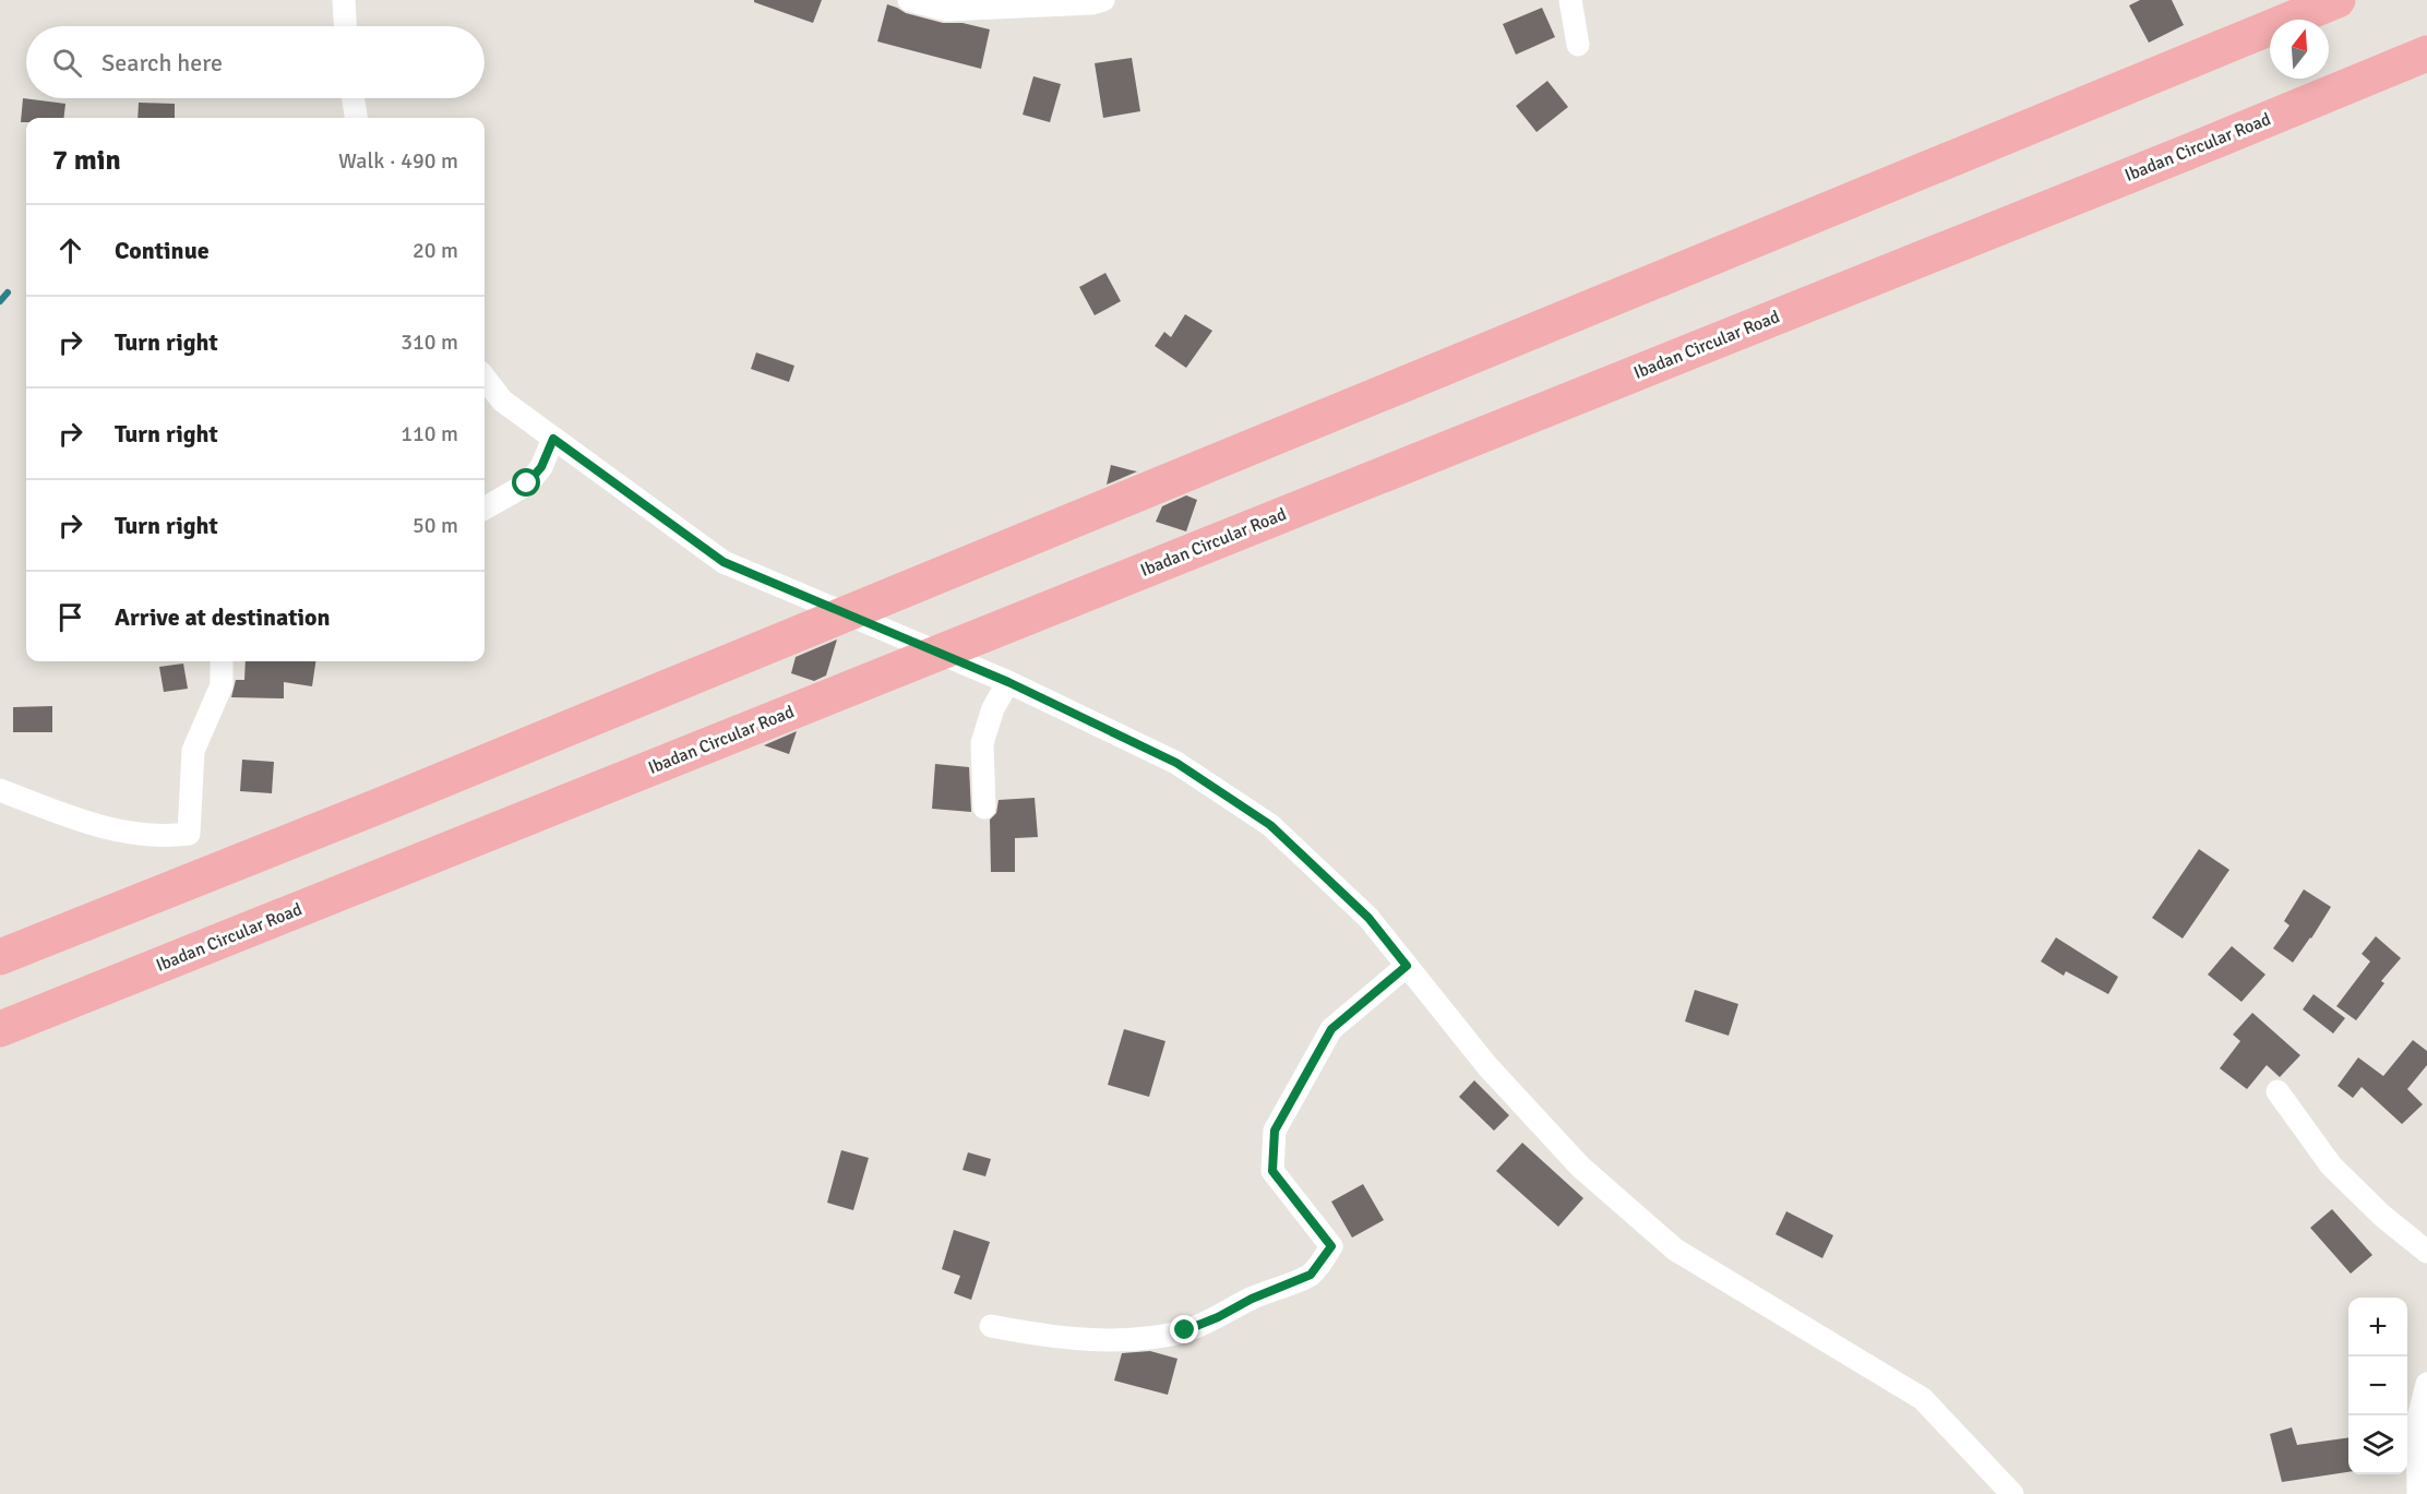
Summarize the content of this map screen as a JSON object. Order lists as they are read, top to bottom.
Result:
{
  "streets": {
    "highway": ["Ibadan Circular Road"]
  },
  "north": "top",
  "page": {
    "search": "Search here",
    "heading": ["7 min", "Walk · 490 m"],
    "list": [
      ["Continue", "20 m"],
      ["Turn right", "310 m"],
      ["Turn right", "110 m"],
      ["Turn right", "50 m"],
      "Arrive at destination"
    ],
    "map_buttons": ["+", "−"]
  }
}
